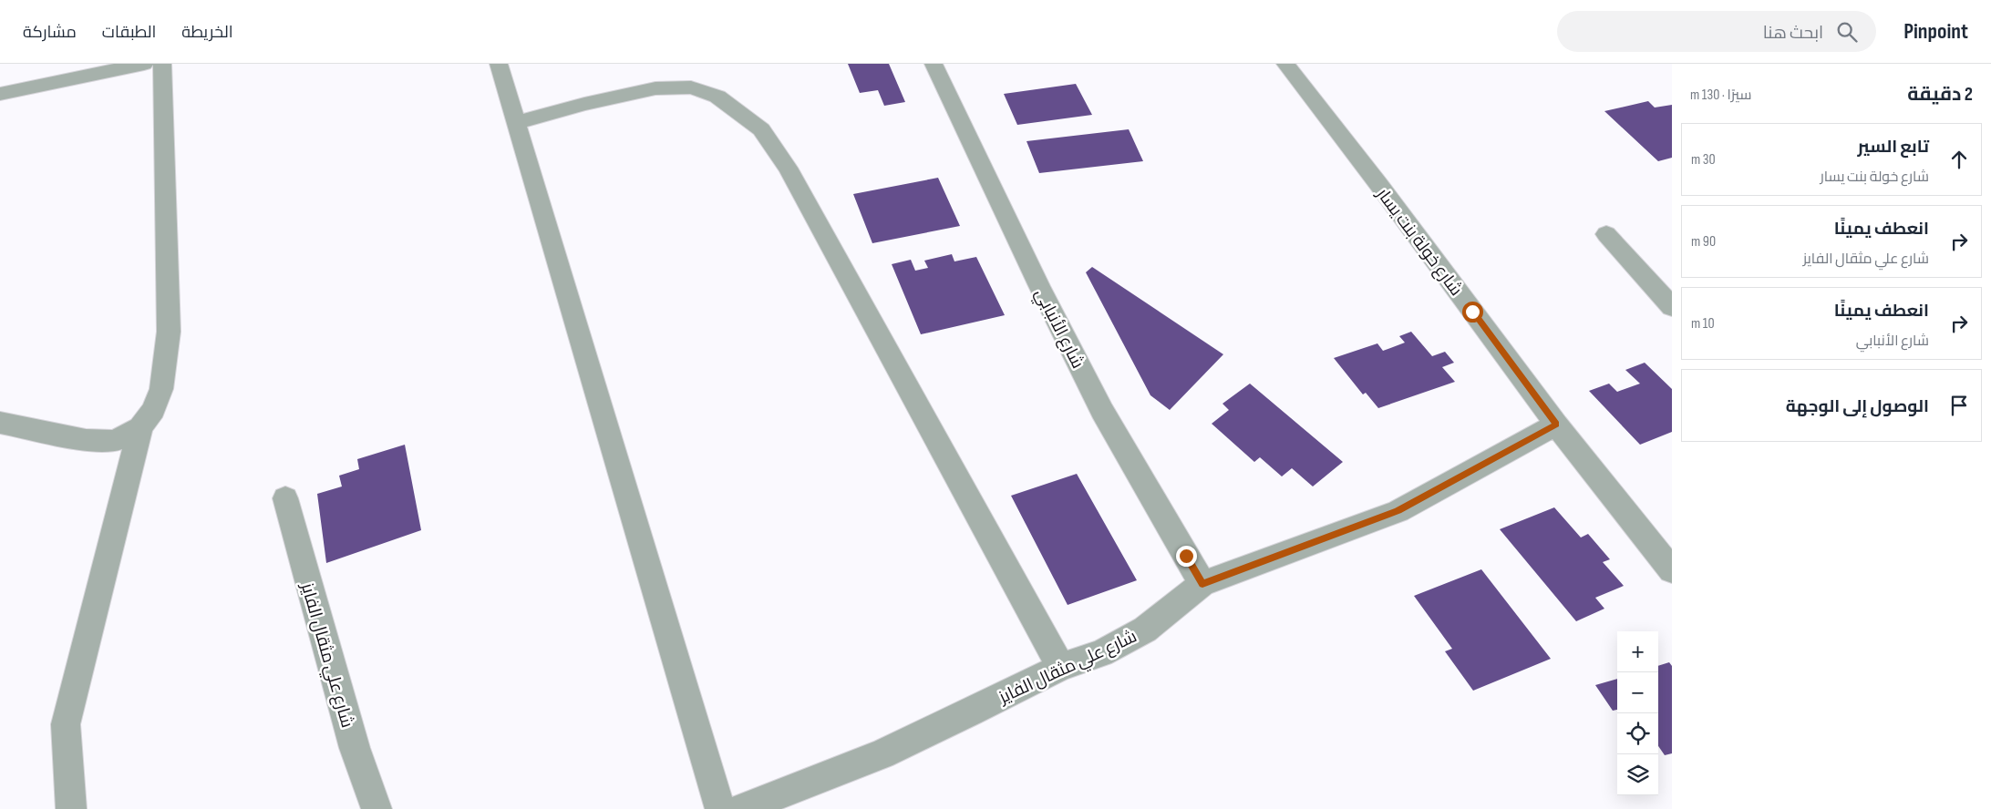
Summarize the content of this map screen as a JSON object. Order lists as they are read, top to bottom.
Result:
{
  "streets": {
    "street": ["شارع خولة بنت يسار", "شارع الأنبابي", "شارع علي مثقال الفايز"]
  },
  "crossings": [
    ["شارع خولة بنت يسار", "شارع علي مثقال الفايز"],
    ["شارع الأنبابي", "شارع علي مثقال الفايز"]
  ],
  "page": {
    "header": "Pinpoint",
    "search": "ابحث هنا",
    "nav": ["الخريطة", "الطبقات", "مشاركة"],
    "heading": ["2 دقيقة", "سيرًا · 130 m"],
    "list": [
      ["تابع السير", "شارع خولة بنت يسار", "30 m"],
      ["انعطف يمينًا", "شارع علي مثقال الفايز", "90 m"],
      ["انعطف يمينًا", "شارع الأنبابي", "10 m"],
      "الوصول إلى الوجهة"
    ],
    "map_buttons": ["+", "−"]
  }
}
